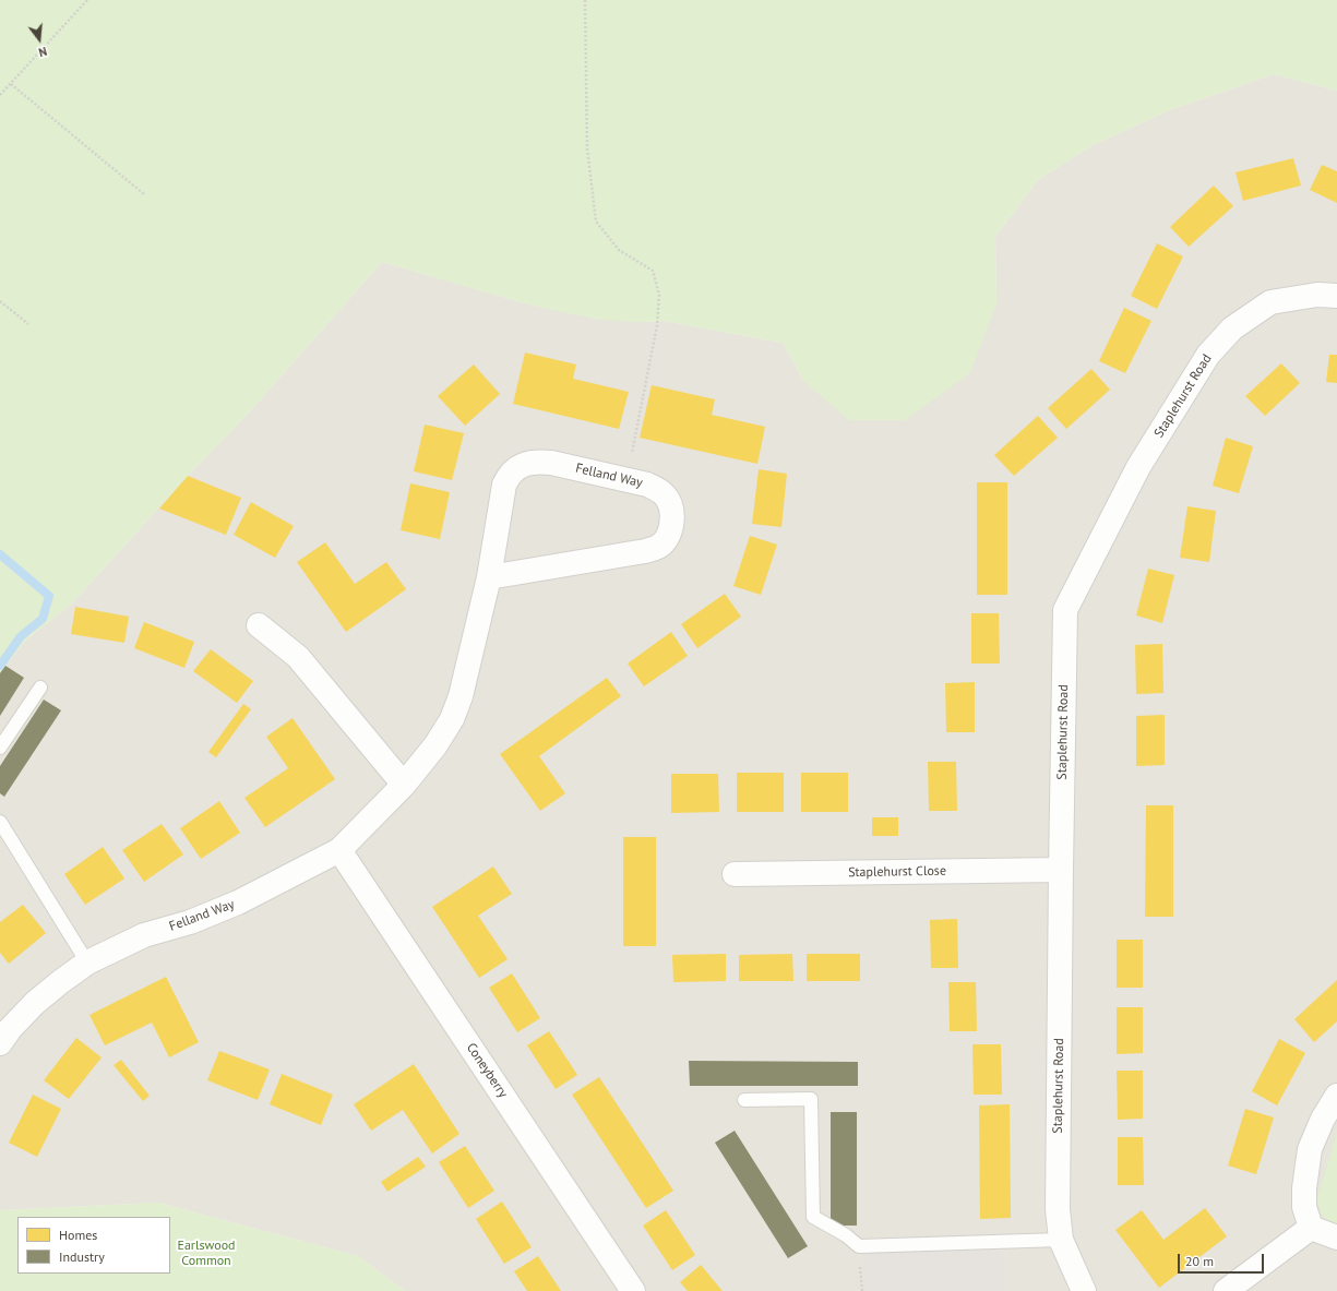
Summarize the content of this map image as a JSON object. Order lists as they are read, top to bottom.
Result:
{
  "streets": {
    "street": [
      "Staplehurst Road",
      "Felland Way",
      "Staplehurst Close",
      "Coneyberry"
    ]
  },
  "crossings": [
    ["Staplehurst Road", "Staplehurst Close"],
    ["Felland Way", "Coneyberry"]
  ],
  "parks": ["Earlswood Common"],
  "legend": ["Homes", "Industry"],
  "scale_bar": "20 m",
  "north": "bottom"
}
